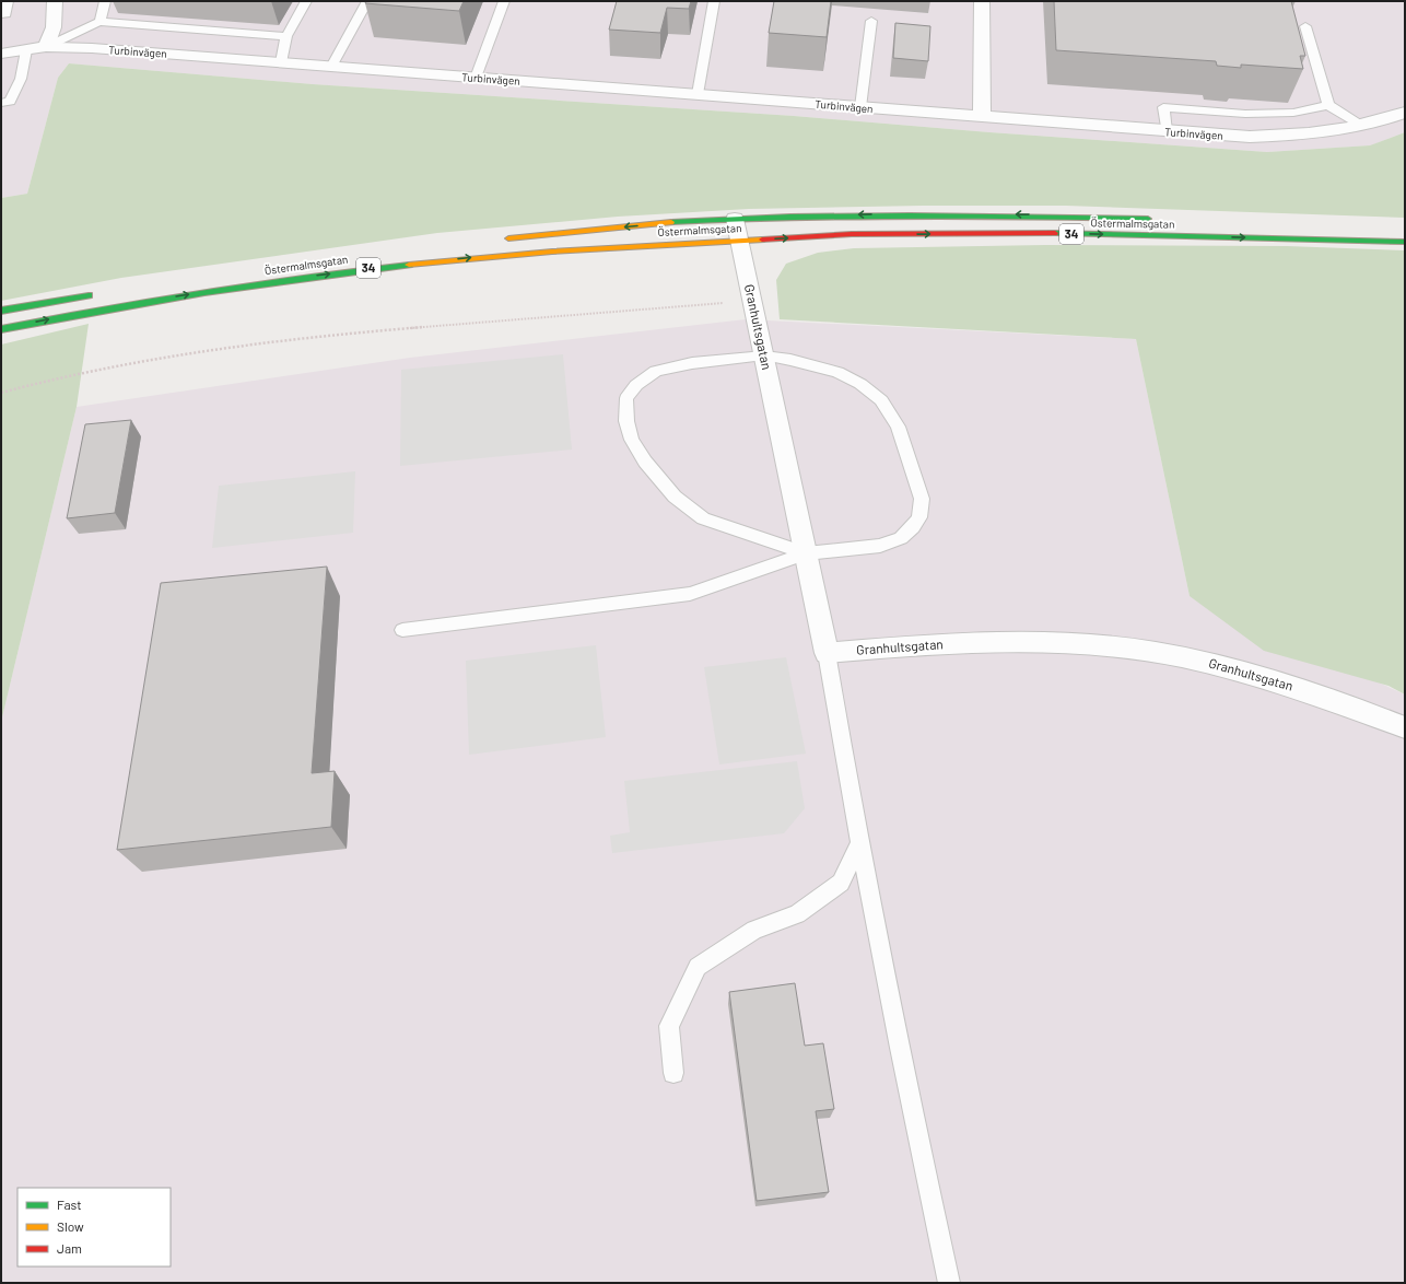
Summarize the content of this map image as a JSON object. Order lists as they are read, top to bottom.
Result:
{
  "streets": {
    "main road": ["Östermalmsgatan", "34"],
    "street": ["Turbinvägen", "Granhultsgatan"]
  },
  "crossings": [
    ["Östermalmsgatan", "Granhultsgatan"]
  ],
  "legend": ["Fast", "Slow", "Jam"]
}
